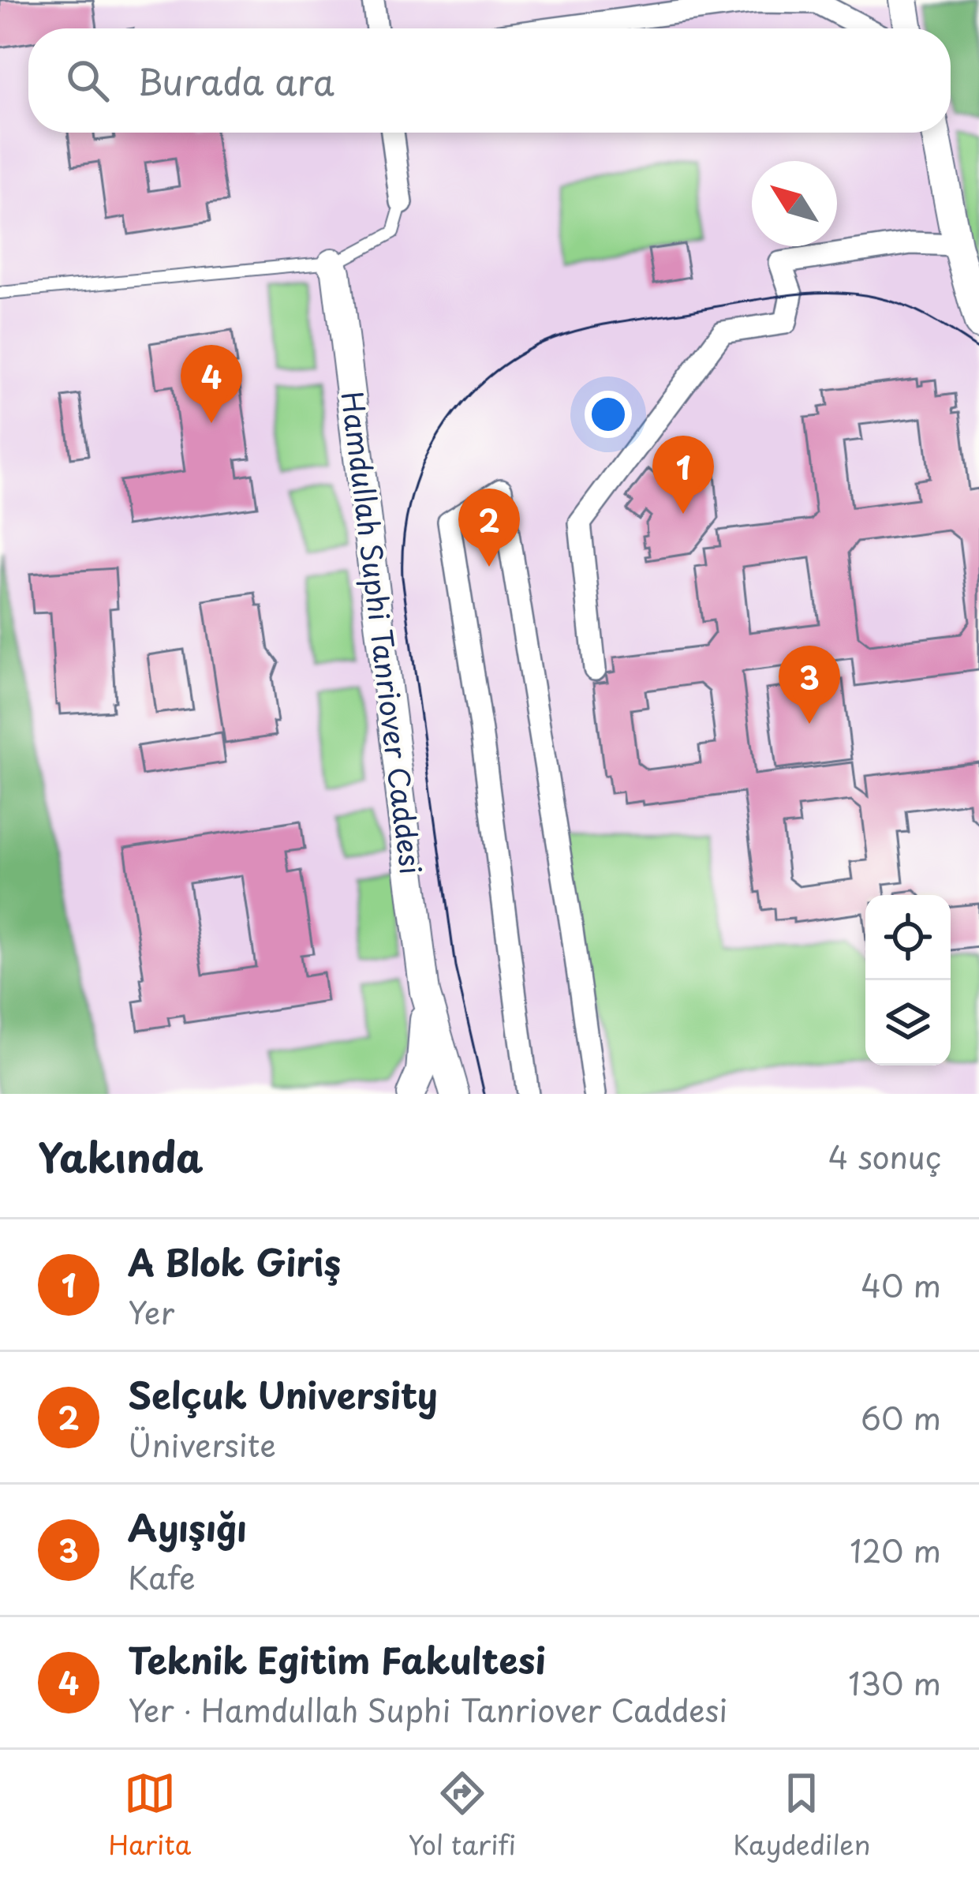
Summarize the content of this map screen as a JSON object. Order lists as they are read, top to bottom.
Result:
{
  "streets": {
    "street": ["Hamdullah Suphi Tanriover Caddesi"]
  },
  "north": "top left",
  "page": {
    "search": "Burada ara",
    "pins": [
      "4",
      "1",
      "2",
      "3"
    ],
    "heading": ["Yakında", "4 sonuç"],
    "list": [
      {
        "mark": "1",
        "name": "A Blok Giriş",
        "note": "Yer",
        "value": "40 m"
      },
      {
        "mark": "2",
        "name": "Selçuk University",
        "note": "Üniversite",
        "value": "60 m"
      },
      {
        "mark": "3",
        "name": "Ayışığı",
        "note": "Kafe",
        "value": "120 m"
      },
      {
        "mark": "4",
        "name": "Teknik Egitim Fakultesi",
        "note": "Yer · Hamdullah Suphi Tanriover Caddesi",
        "value": "130 m"
      }
    ],
    "nav": ["Harita", "Yol tarifi", "Kaydedilen"]
  }
}
